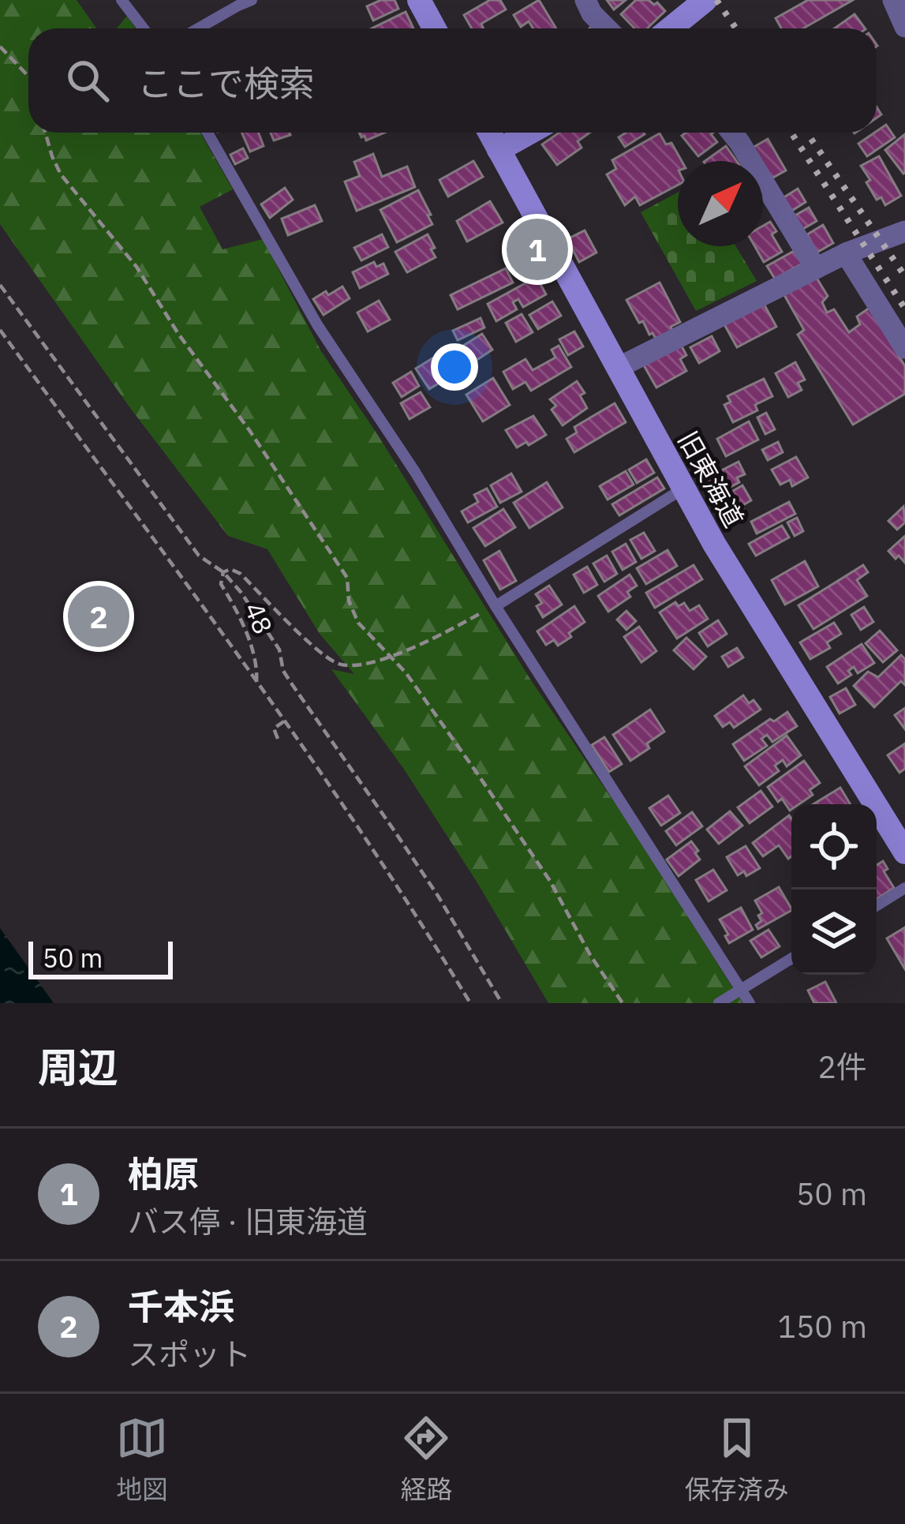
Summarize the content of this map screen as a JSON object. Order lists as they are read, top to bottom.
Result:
{
  "streets": {
    "main road": ["旧東海道"],
    "path": ["48"]
  },
  "scale_bar": "50 m",
  "north": "top right",
  "page": {
    "search": "ここで検索",
    "pins": ["1", "2"],
    "scale": "50 m",
    "heading": ["周辺", "2件"],
    "list": [
      {
        "mark": "1",
        "name": "柏原",
        "note": "バス停 · 旧東海道",
        "value": "50 m"
      },
      {
        "mark": "2",
        "name": "千本浜",
        "note": "スポット",
        "value": "150 m"
      }
    ],
    "nav": ["地図", "経路", "保存済み"]
  }
}
